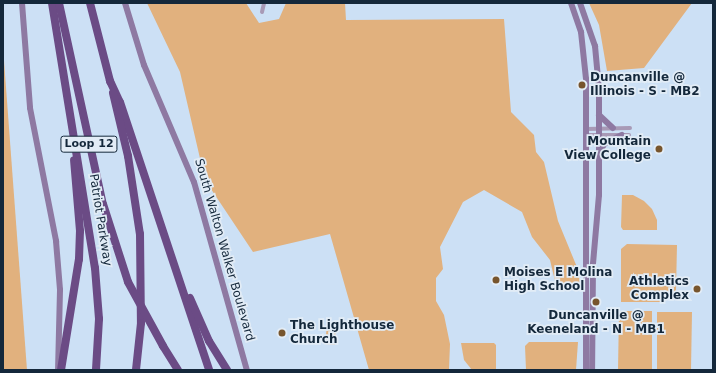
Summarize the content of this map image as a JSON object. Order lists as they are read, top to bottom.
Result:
{
  "streets": {
    "highway": ["Loop 12", "Patriot Parkway"],
    "main road": ["South Walton Walker Boulevard"]
  },
  "places": [
    "Duncanville @ Illinois - S - MB2",
    "Mountain View College",
    "Moises E Molina High School",
    "Athletics Complex",
    "Duncanville @ Keeneland - N - MB1",
    "The Lighthouse Church"
  ]
}
